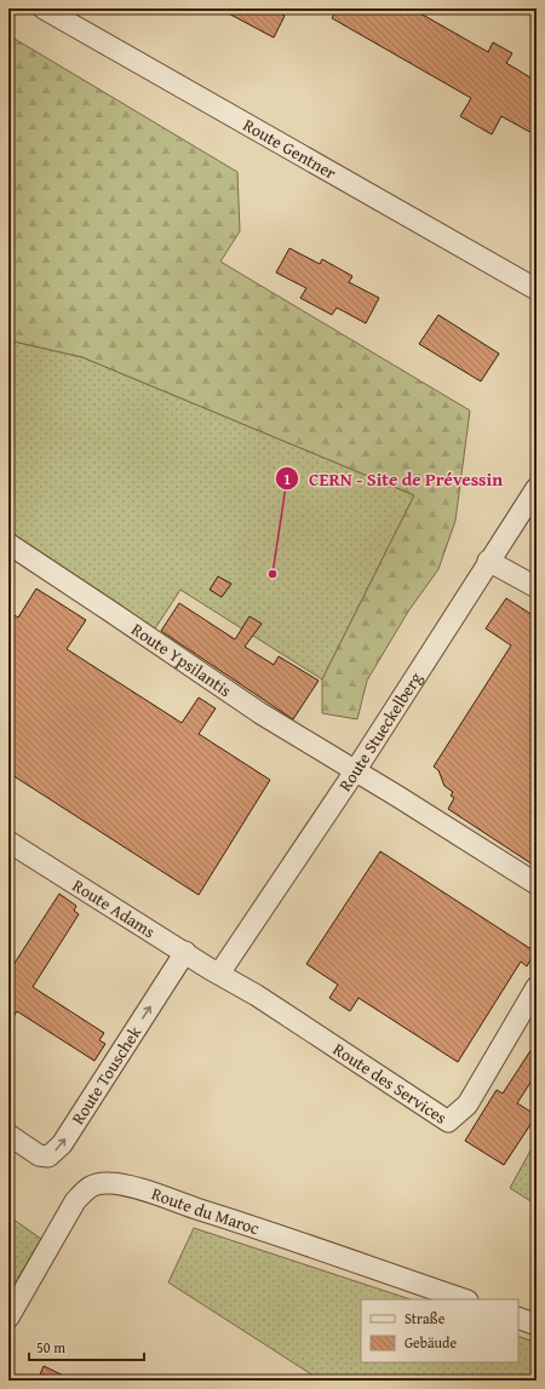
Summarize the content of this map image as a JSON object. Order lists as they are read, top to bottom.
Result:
{
  "streets": {
    "street": [
      "Route Gentner",
      "Route Ypsilantis",
      "Route Stueckelberg",
      "Route Adams",
      "Route Touschek",
      "Route des Services",
      "Route du Maroc"
    ]
  },
  "crossings": [
    ["Route Ypsilantis", "Route Stueckelberg"],
    ["Route Stueckelberg", "Route Adams"],
    ["Route Stueckelberg", "Route des Services"],
    ["Route Adams", "Route Touschek"],
    ["Route Adams", "Route des Services"]
  ],
  "one_way": ["Route Touschek"],
  "places": ["CERN - Site de Prévessin"],
  "legend": ["Straße", "Gebäude"],
  "scale_bar": "50 m"
}
